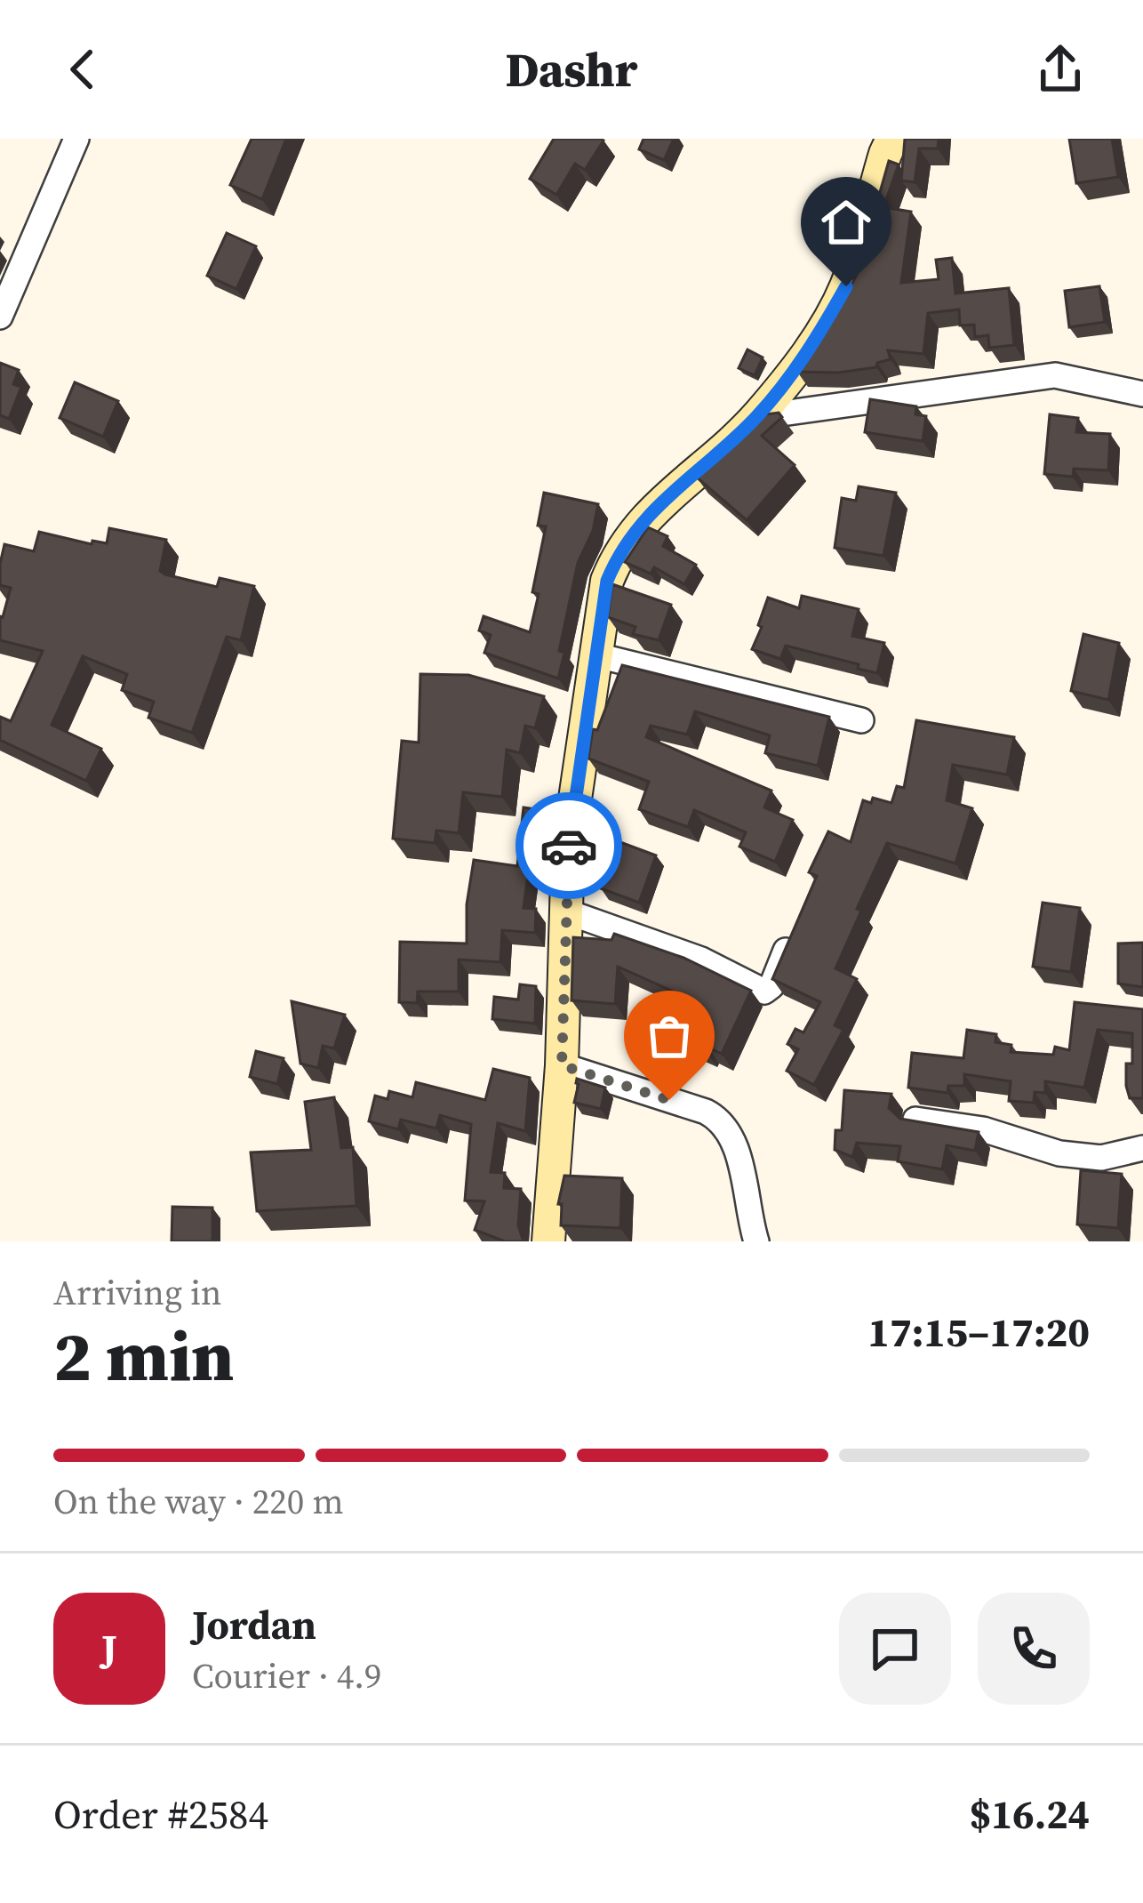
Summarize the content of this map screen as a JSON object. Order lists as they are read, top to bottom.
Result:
{
  "page": {
    "header": "Dashr",
    "heading": ["2 min", "Arriving in", "17:15–17:20"],
    "panel": [
      "Jordan",
      "Courier · 4.9",
      "Order #2584",
      "$16.24"
    ],
    "bar": "On the way · 220 m",
    "round": "J"
  }
}
